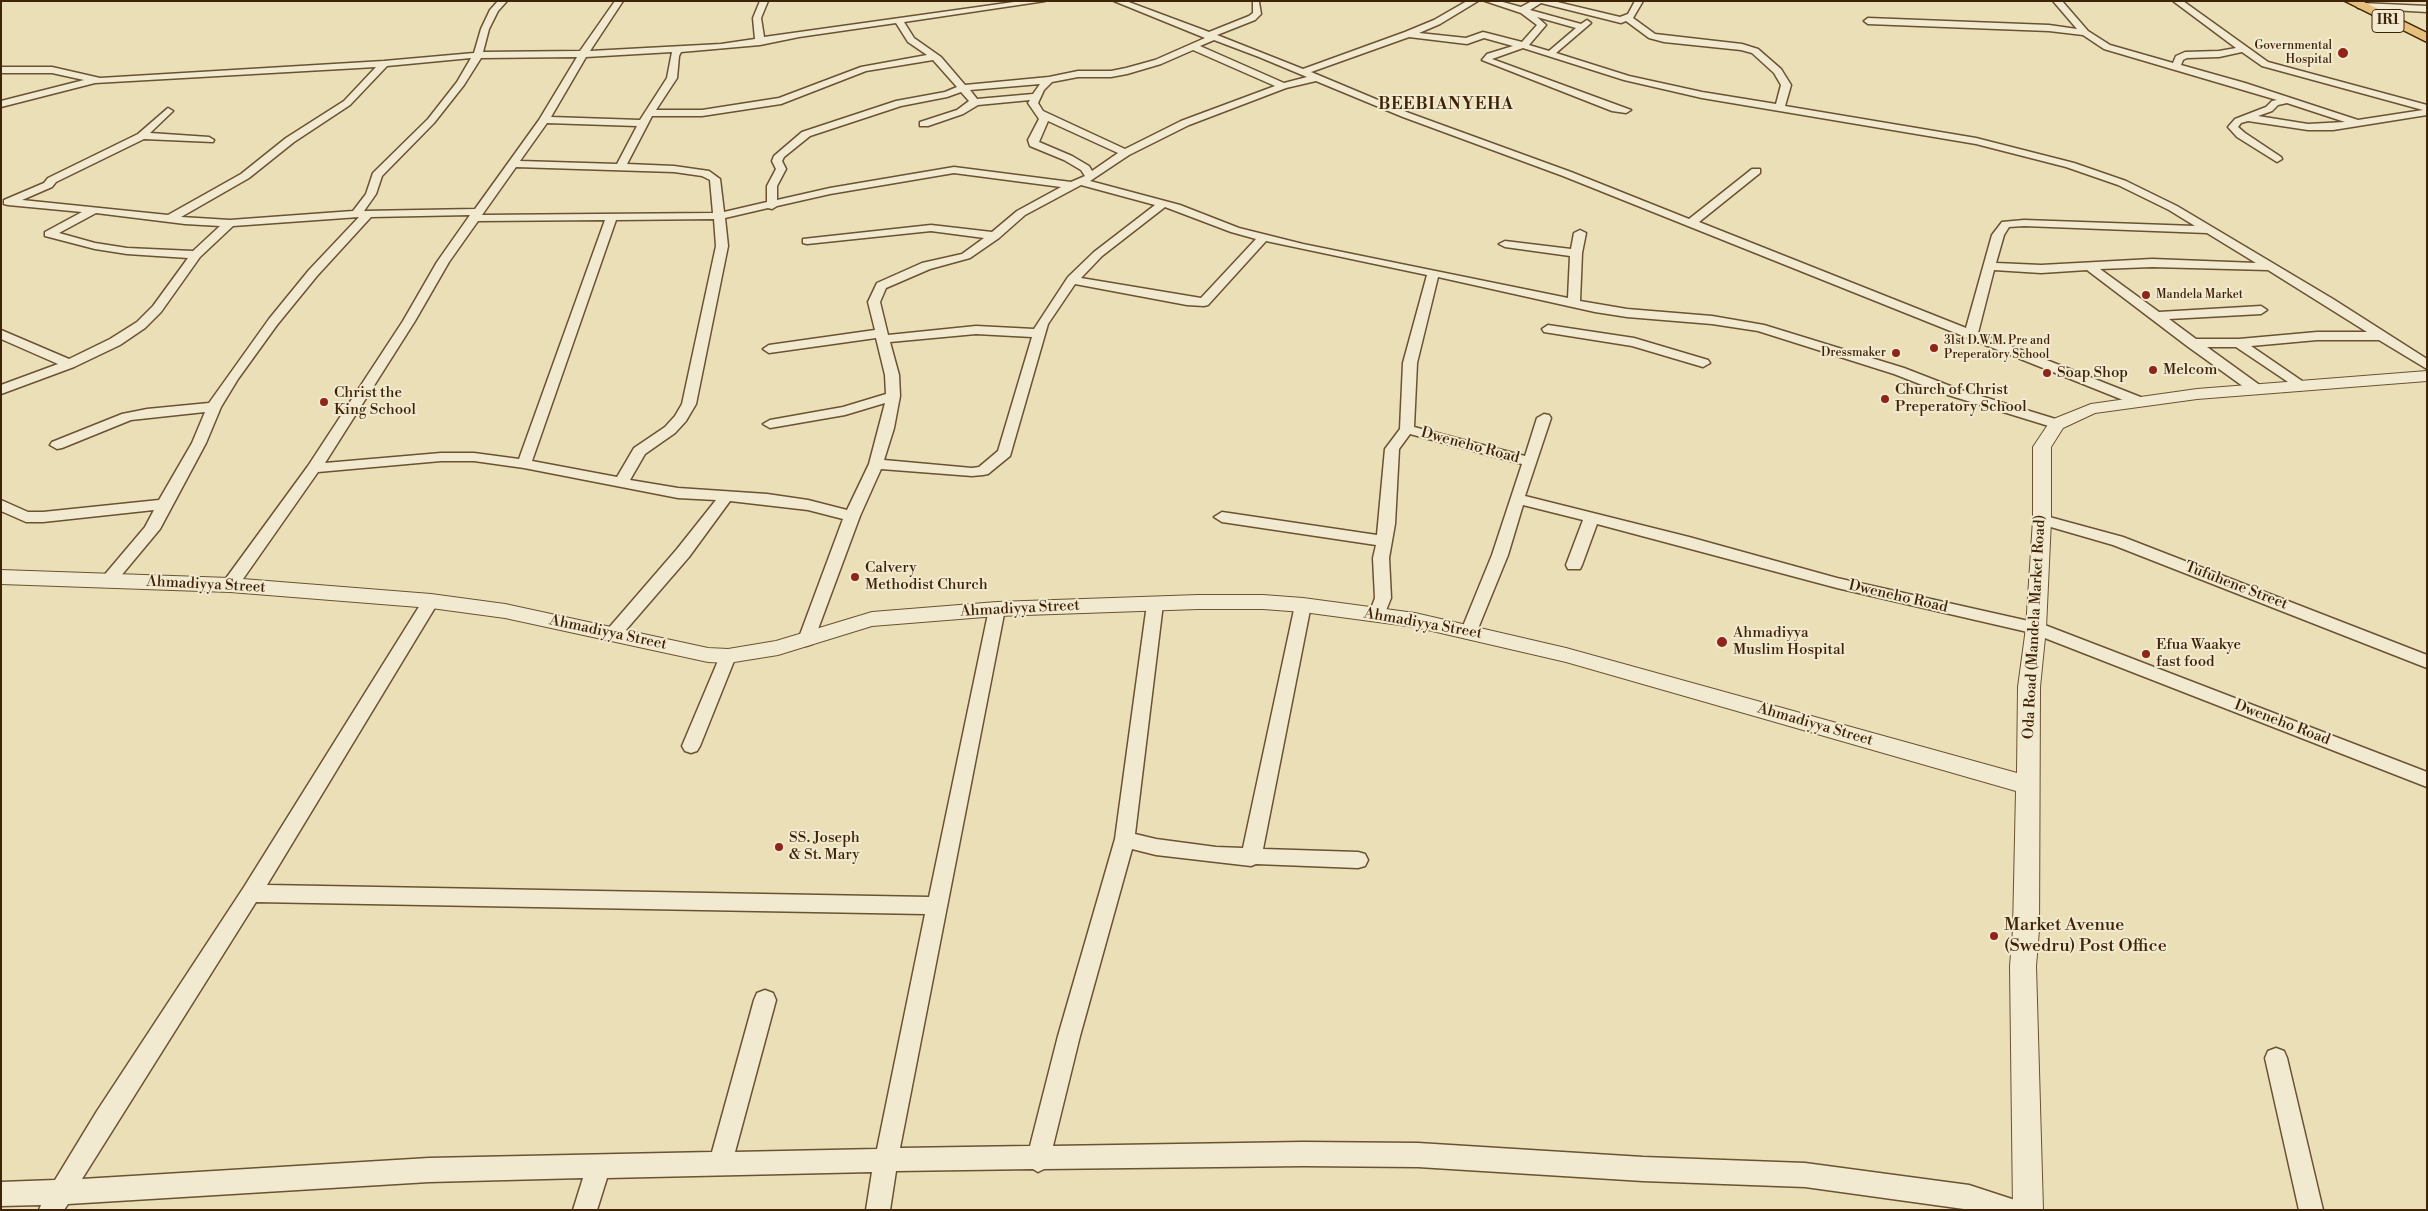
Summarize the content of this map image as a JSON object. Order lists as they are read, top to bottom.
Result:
{
  "streets": {
    "main road": ["IR1"],
    "street": [
      "Dweneho Road",
      "Ahmadiyya Street",
      "Tufuhene Street",
      "Oda Road (Mandela Market Road)"
    ]
  },
  "crossings": [
    ["Dweneho Road", "Oda Road (Mandela Market Road)"],
    ["Ahmadiyya Street", "Oda Road (Mandela Market Road)"],
    ["Tufuhene Street", "Oda Road (Mandela Market Road)"]
  ],
  "districts": ["BEEBIANYEHA"],
  "places": [
    "Governmental Hospital",
    "Mandela Market",
    "31st D.W.M. Pre and Preperatory School",
    "Dressmaker",
    "Melcom",
    "Soap Shop",
    "Church of Christ Preperatory School",
    "Christ the King School",
    "Calvery Methodist Church",
    "Ahmadiyya Muslim Hospital",
    "Efua Waakye fast food",
    "SS. Joseph & St. Mary",
    "Market Avenue (Swedru) Post Office"
  ]
}
